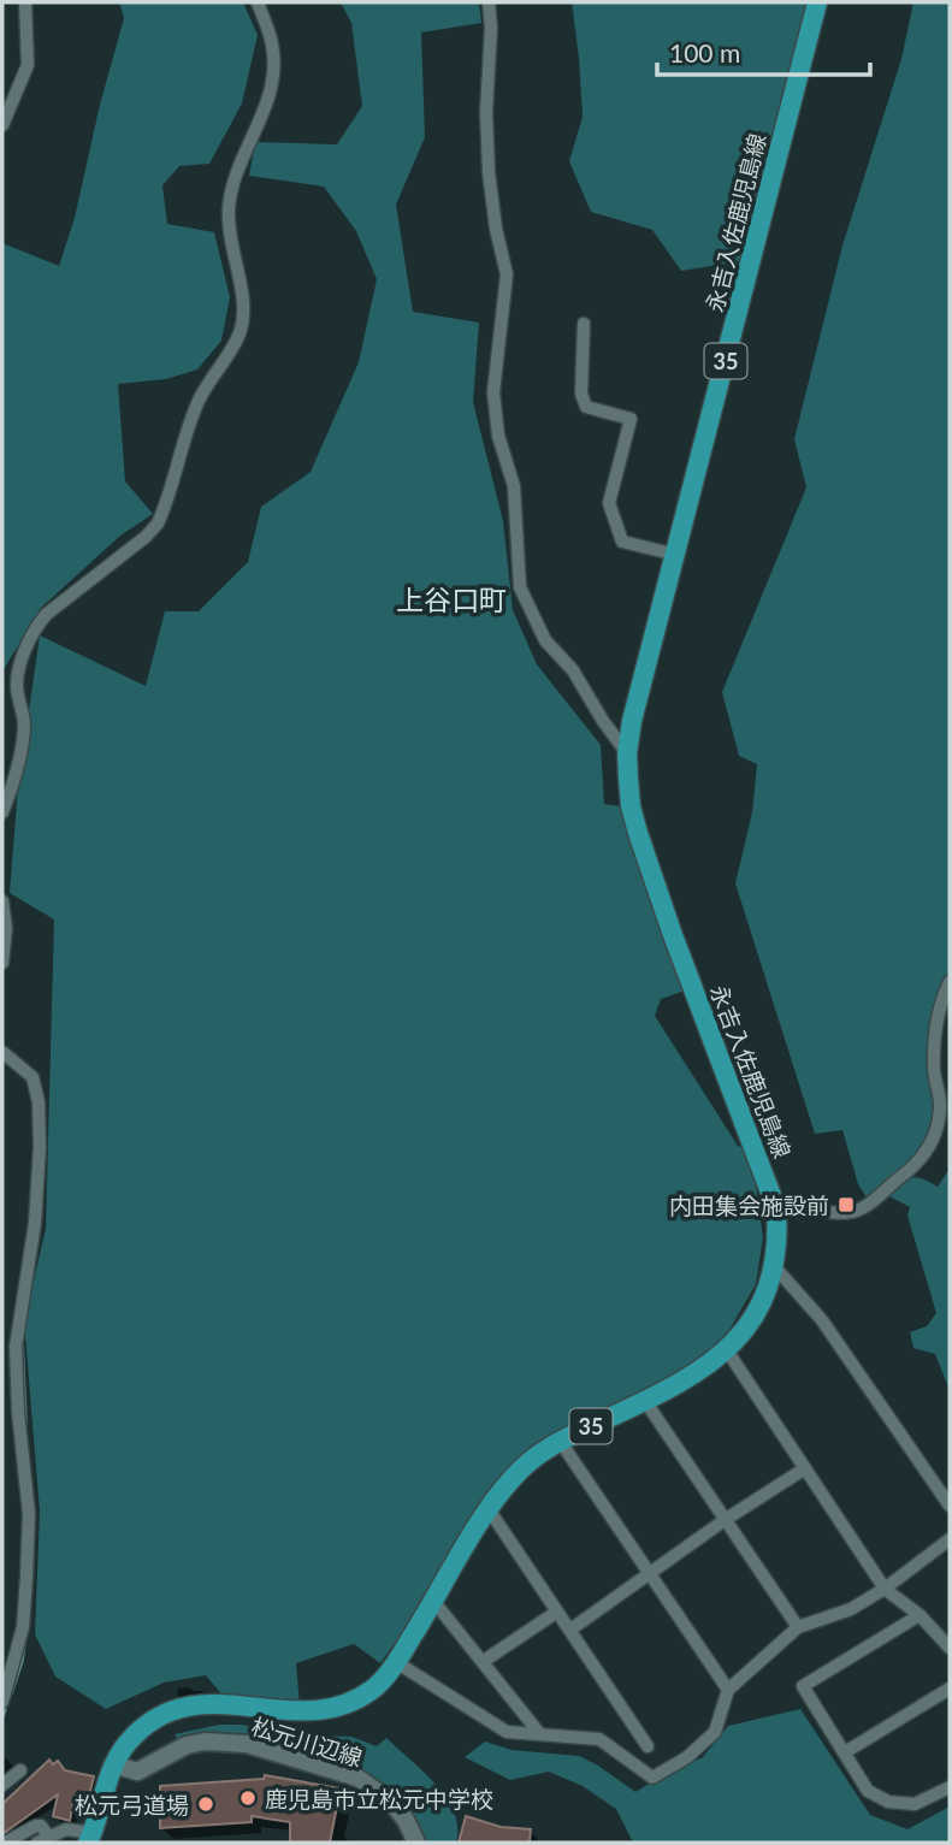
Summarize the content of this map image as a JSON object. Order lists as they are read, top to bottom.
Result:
{
  "streets": {
    "main road": ["永吉入佐鹿児島線", "35", "松元川辺線"]
  },
  "crossings": [
    ["永吉入佐鹿児島線", "松元川辺線"]
  ],
  "districts": ["上谷口町"],
  "places": {
    "transit": ["内田集会施設前"],
    "other": ["鹿児島市立松元中学校", "松元弓道場"]
  },
  "scale_bar": "100 m"
}
